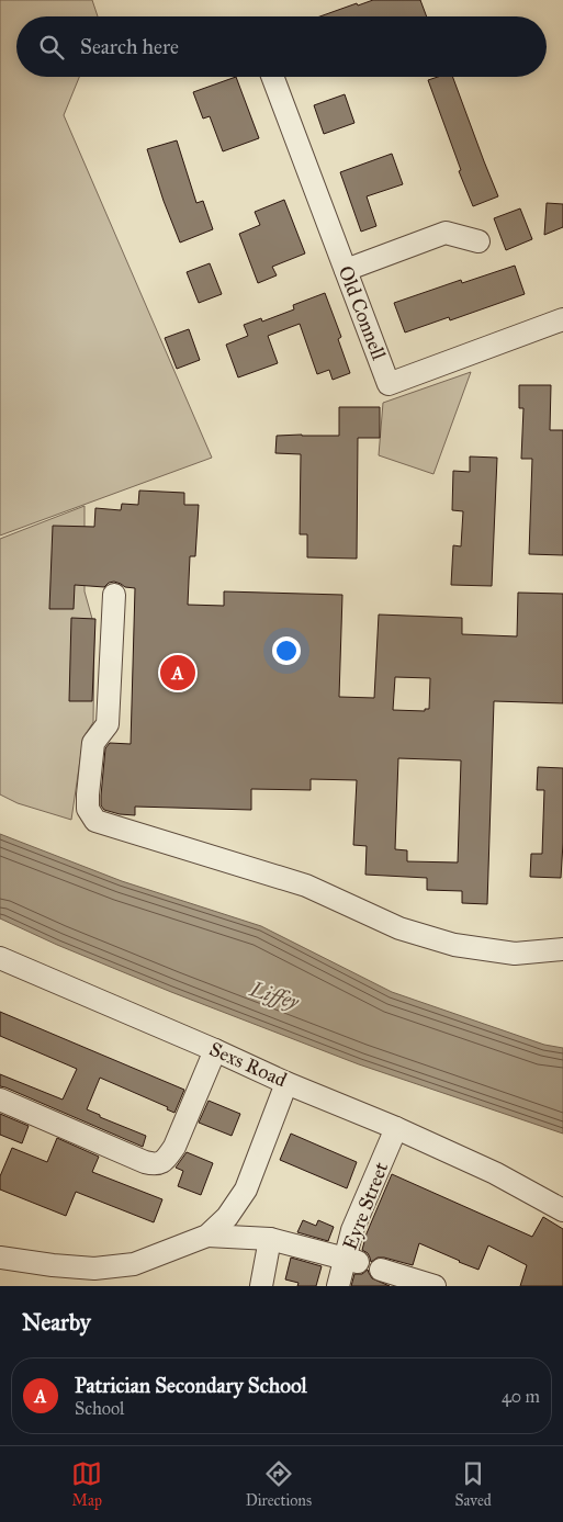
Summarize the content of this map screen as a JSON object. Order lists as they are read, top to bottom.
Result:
{
  "streets": {
    "street": ["Old Connell", "Sexs Road", "Eyre Street"]
  },
  "crossings": [
    ["Sexs Road", "Eyre Street"]
  ],
  "water": ["Liffey"],
  "page": {
    "search": "Search here",
    "pins": "A",
    "heading": "Nearby",
    "list": [
      {
        "mark": "A",
        "name": "Patrician Secondary School",
        "note": "School",
        "value": "40 m"
      }
    ],
    "nav": ["Map", "Directions", "Saved"]
  }
}
